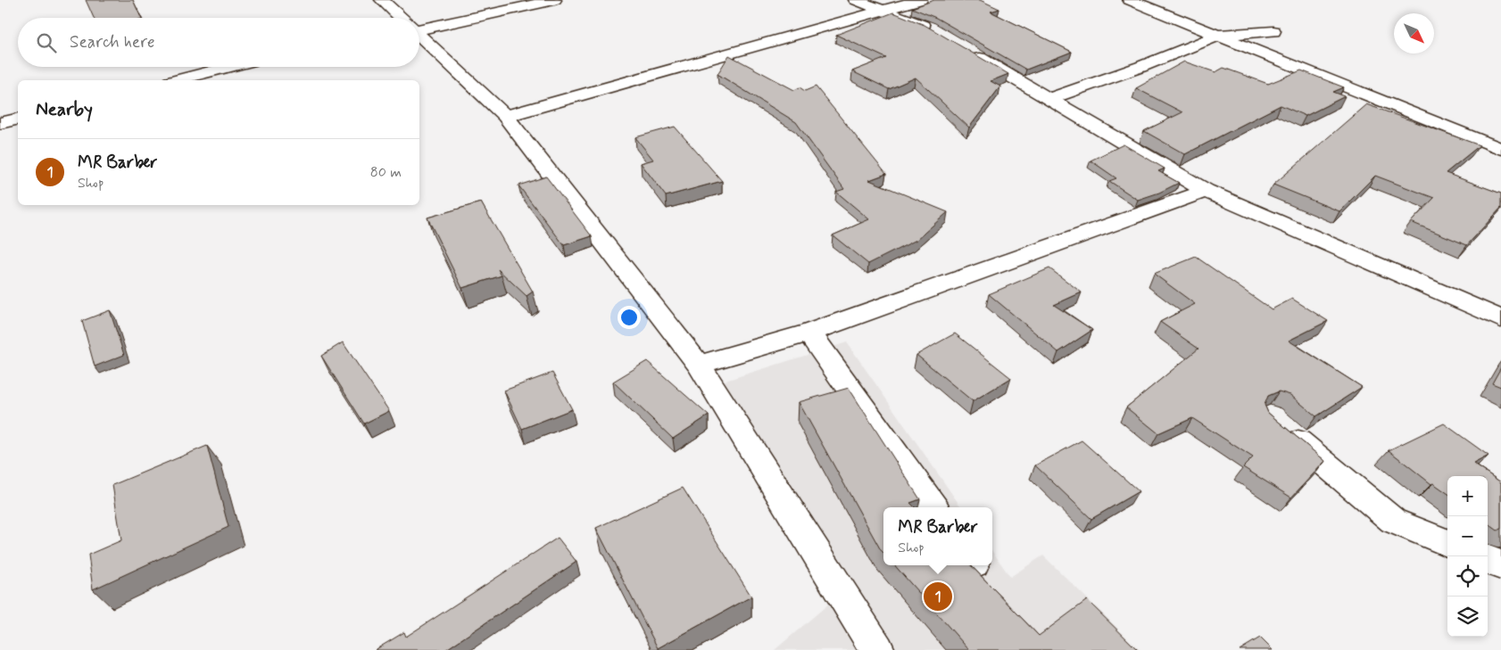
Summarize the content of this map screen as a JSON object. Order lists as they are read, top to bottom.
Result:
{
  "north": "bottom right",
  "page": {
    "search": "Search here",
    "heading": "Nearby",
    "list": [
      {
        "mark": "1",
        "name": "MR Barber",
        "note": "Shop",
        "value": "80 m"
      }
    ],
    "map_buttons": ["+", "−"],
    "popup": ["MR Barber", "Shop"],
    "pins": "1"
  }
}
